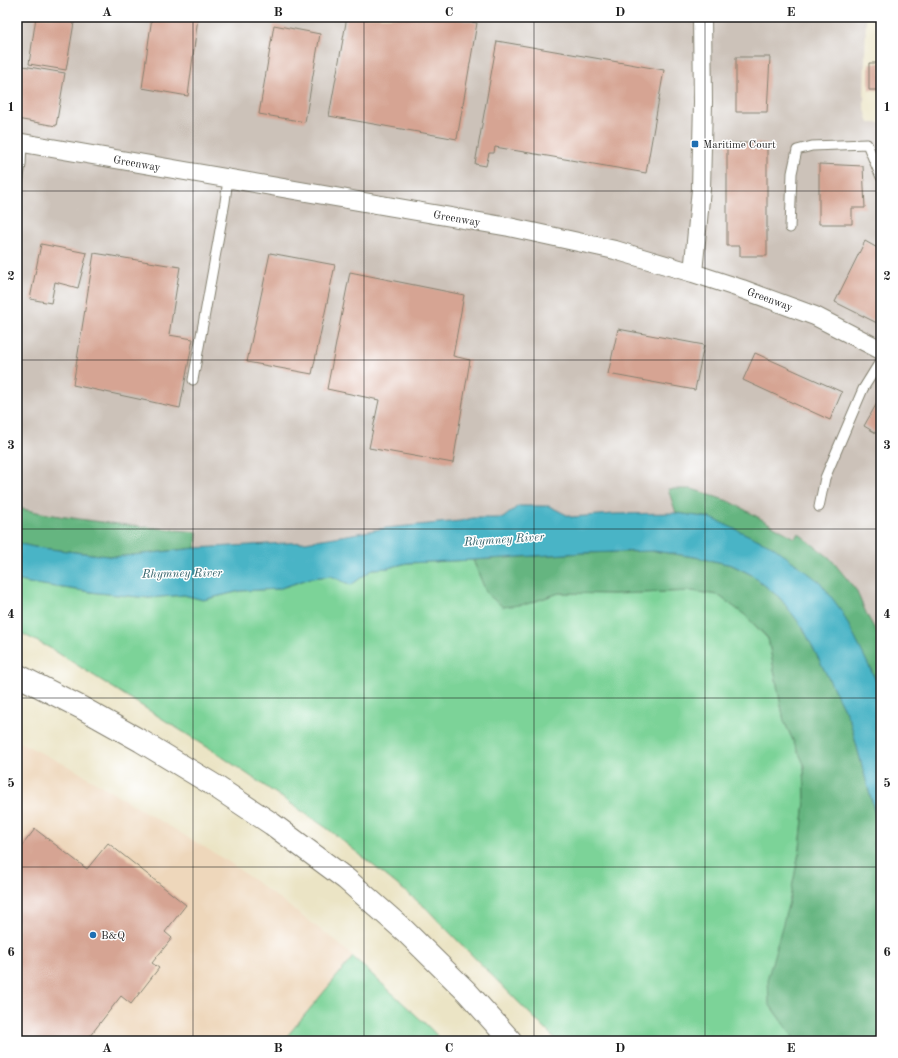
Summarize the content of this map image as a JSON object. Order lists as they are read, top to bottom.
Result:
{
  "streets": {
    "street": ["Greenway"]
  },
  "water": ["Rhymney River"],
  "places": {
    "transit": ["Maritime Court"],
    "other": ["B&Q"]
  },
  "grid": {
    "columns": [
      "A",
      "B",
      "C",
      "D",
      "E"
    ],
    "rows": [
      "1",
      "2",
      "3",
      "4",
      "5",
      "6"
    ]
  }
}
